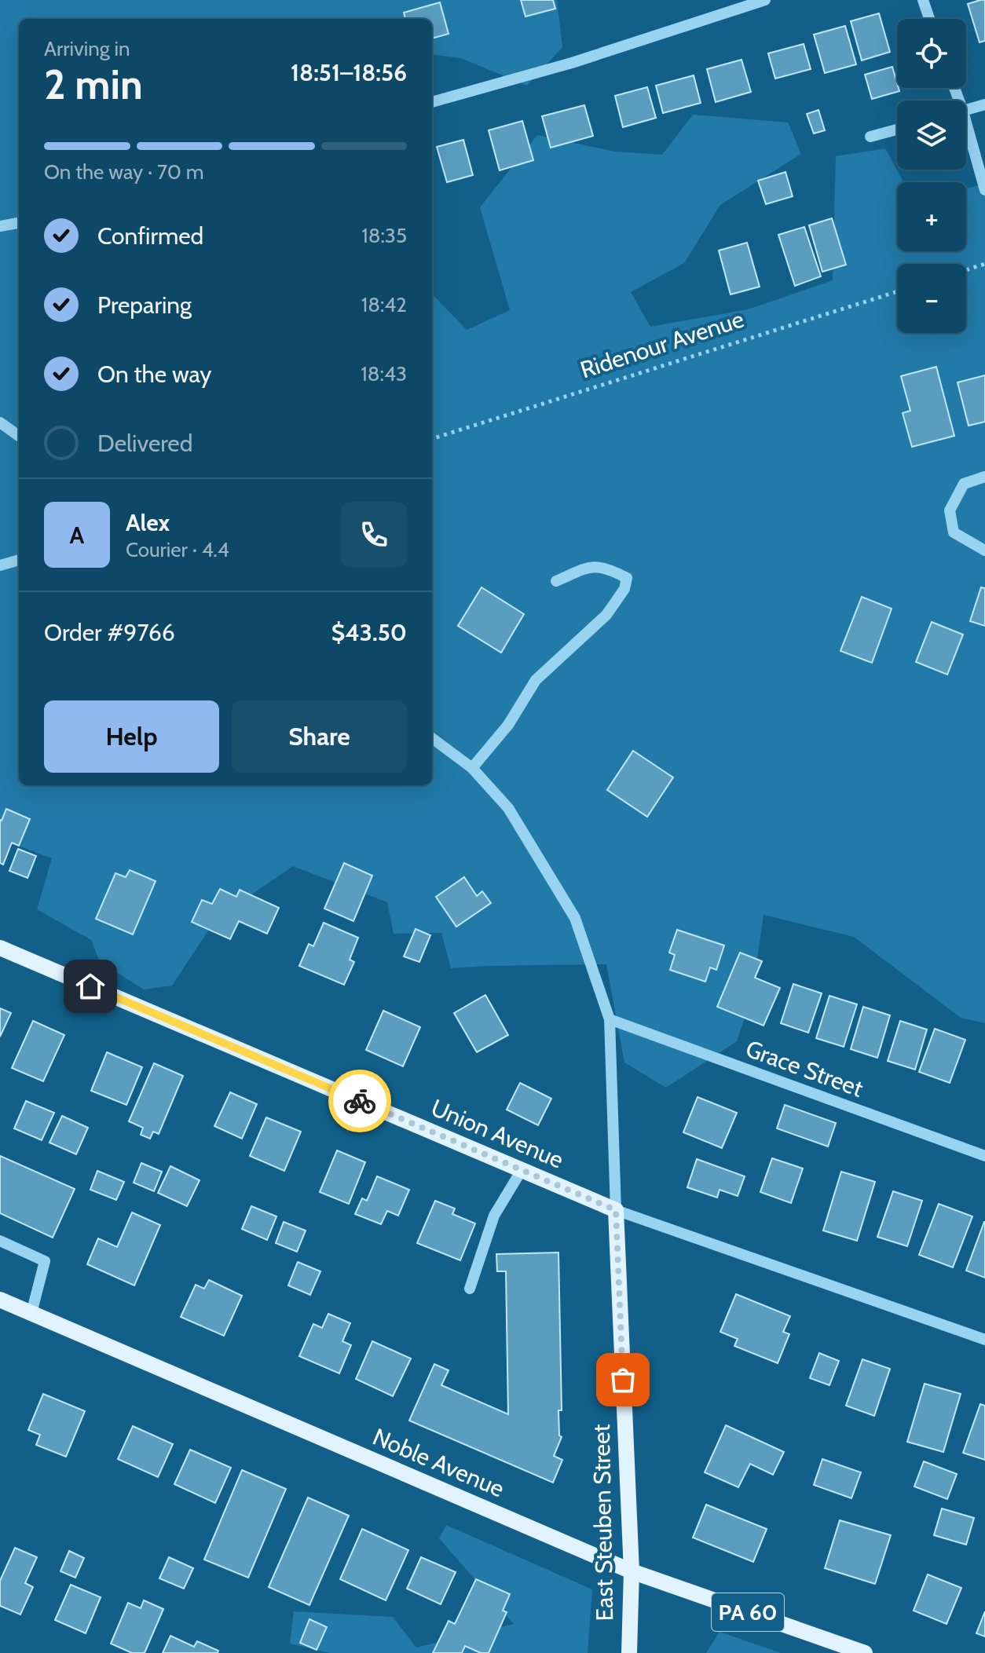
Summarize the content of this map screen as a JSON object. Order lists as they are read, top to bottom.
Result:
{
  "streets": {
    "main road": [
      "Union Avenue",
      "Noble Avenue",
      "East Steuben Street",
      "PA 60"
    ],
    "street": ["Grace Street"],
    "path": ["Ridenour Avenue"]
  },
  "crossings": [
    ["Grace Street", "East Steuben Street"],
    ["Union Avenue", "East Steuben Street"],
    ["Noble Avenue", "East Steuben Street"]
  ],
  "page": {
    "map_buttons": ["+", "−"],
    "heading": ["2 min", "Arriving in", "18:51–18:56"],
    "panel": [
      "Alex",
      "Courier · 4.4",
      "Order #9766",
      "$43.50"
    ],
    "bar": "On the way · 70 m",
    "list": [
      ["Confirmed", "18:35"],
      ["Preparing", "18:42"],
      ["On the way", "18:43"],
      "Delivered"
    ],
    "round": "A",
    "buttons": ["Help", "Share"]
  }
}
